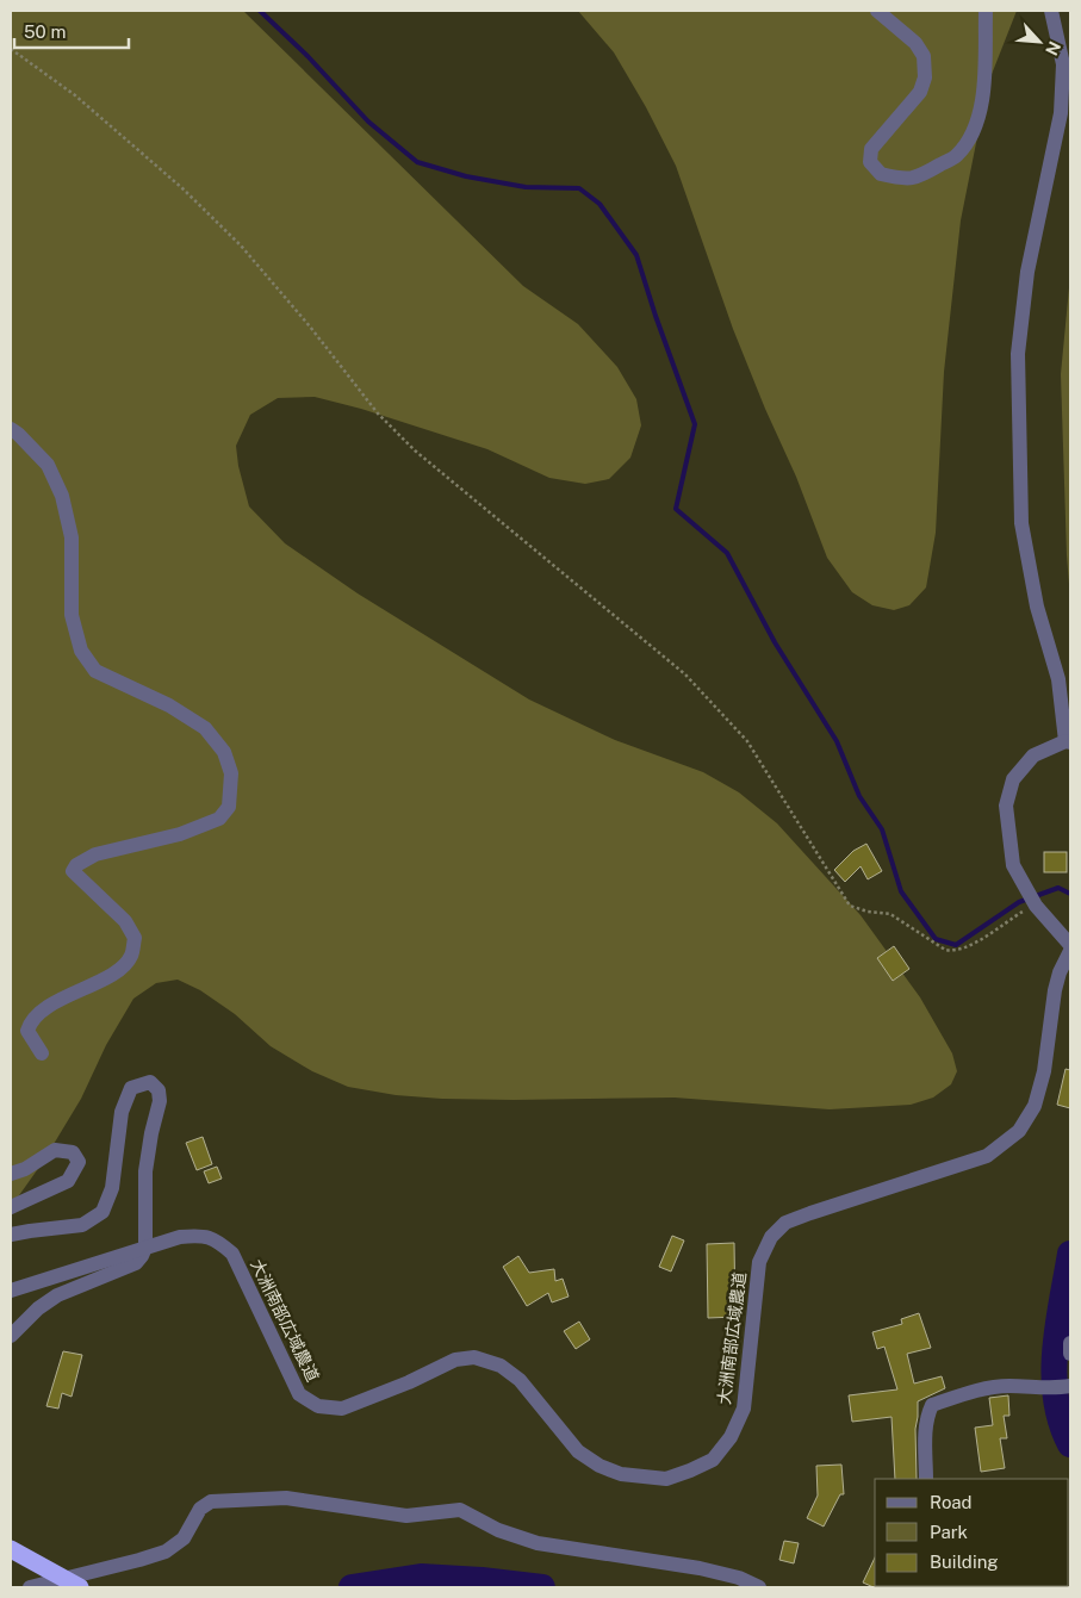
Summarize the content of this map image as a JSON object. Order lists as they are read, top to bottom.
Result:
{
  "streets": {
    "street": ["大洲南部広域農道"]
  },
  "legend": ["Road", "Park", "Building"],
  "scale_bar": "50 m",
  "north": "bottom right"
}
